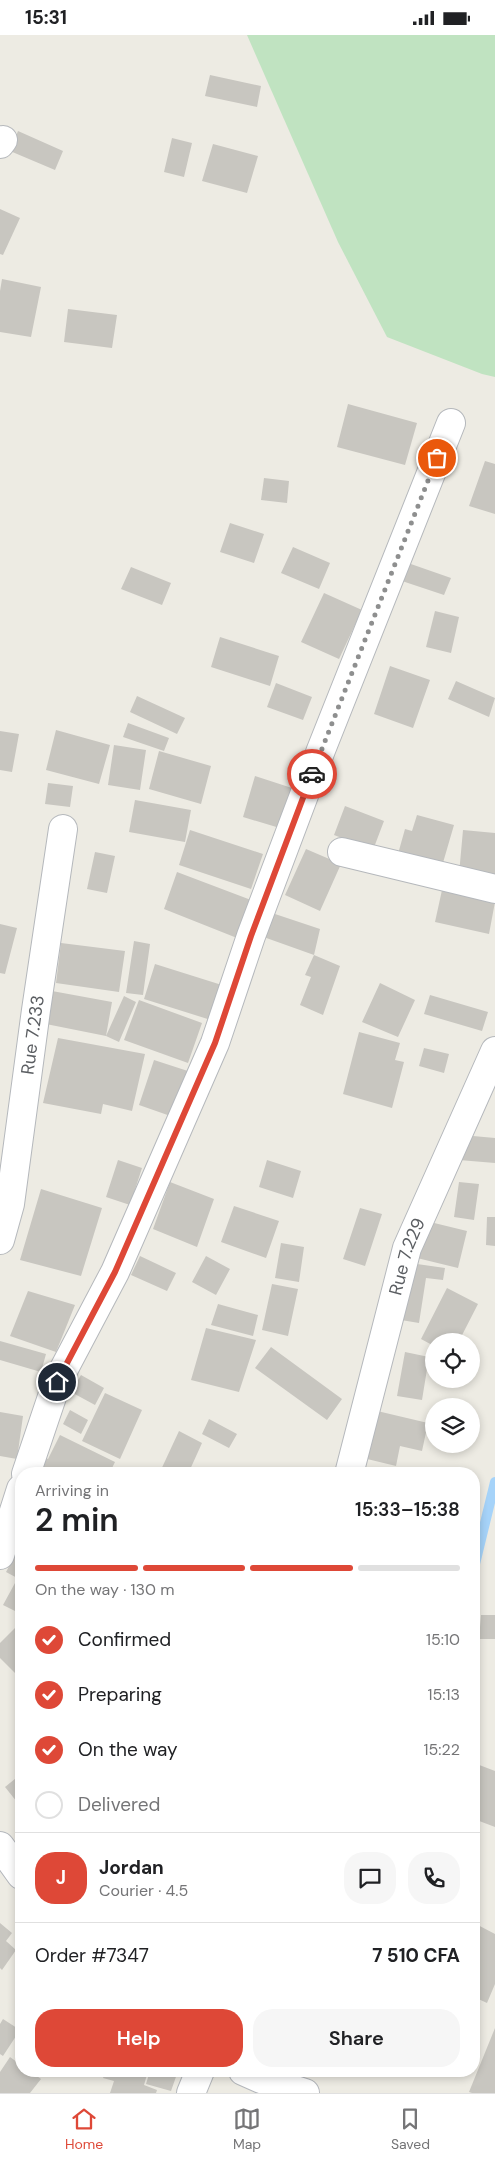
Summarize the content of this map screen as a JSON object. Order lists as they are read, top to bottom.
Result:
{
  "streets": {
    "street": ["Rue 7.233", "Rue 7.229"]
  },
  "page": {
    "status": "15:31",
    "heading": ["2 min", "Arriving in", "15:33–15:38"],
    "panel": [
      "Jordan",
      "Courier · 4.5",
      "Order #7347",
      "7 510 CFA"
    ],
    "bar": "On the way · 130 m",
    "list": [
      ["Confirmed", "15:10"],
      ["Preparing", "15:13"],
      ["On the way", "15:22"],
      "Delivered"
    ],
    "round": "J",
    "buttons": ["Help", "Share"],
    "tabs": ["Home", "Map", "Saved"]
  }
}
